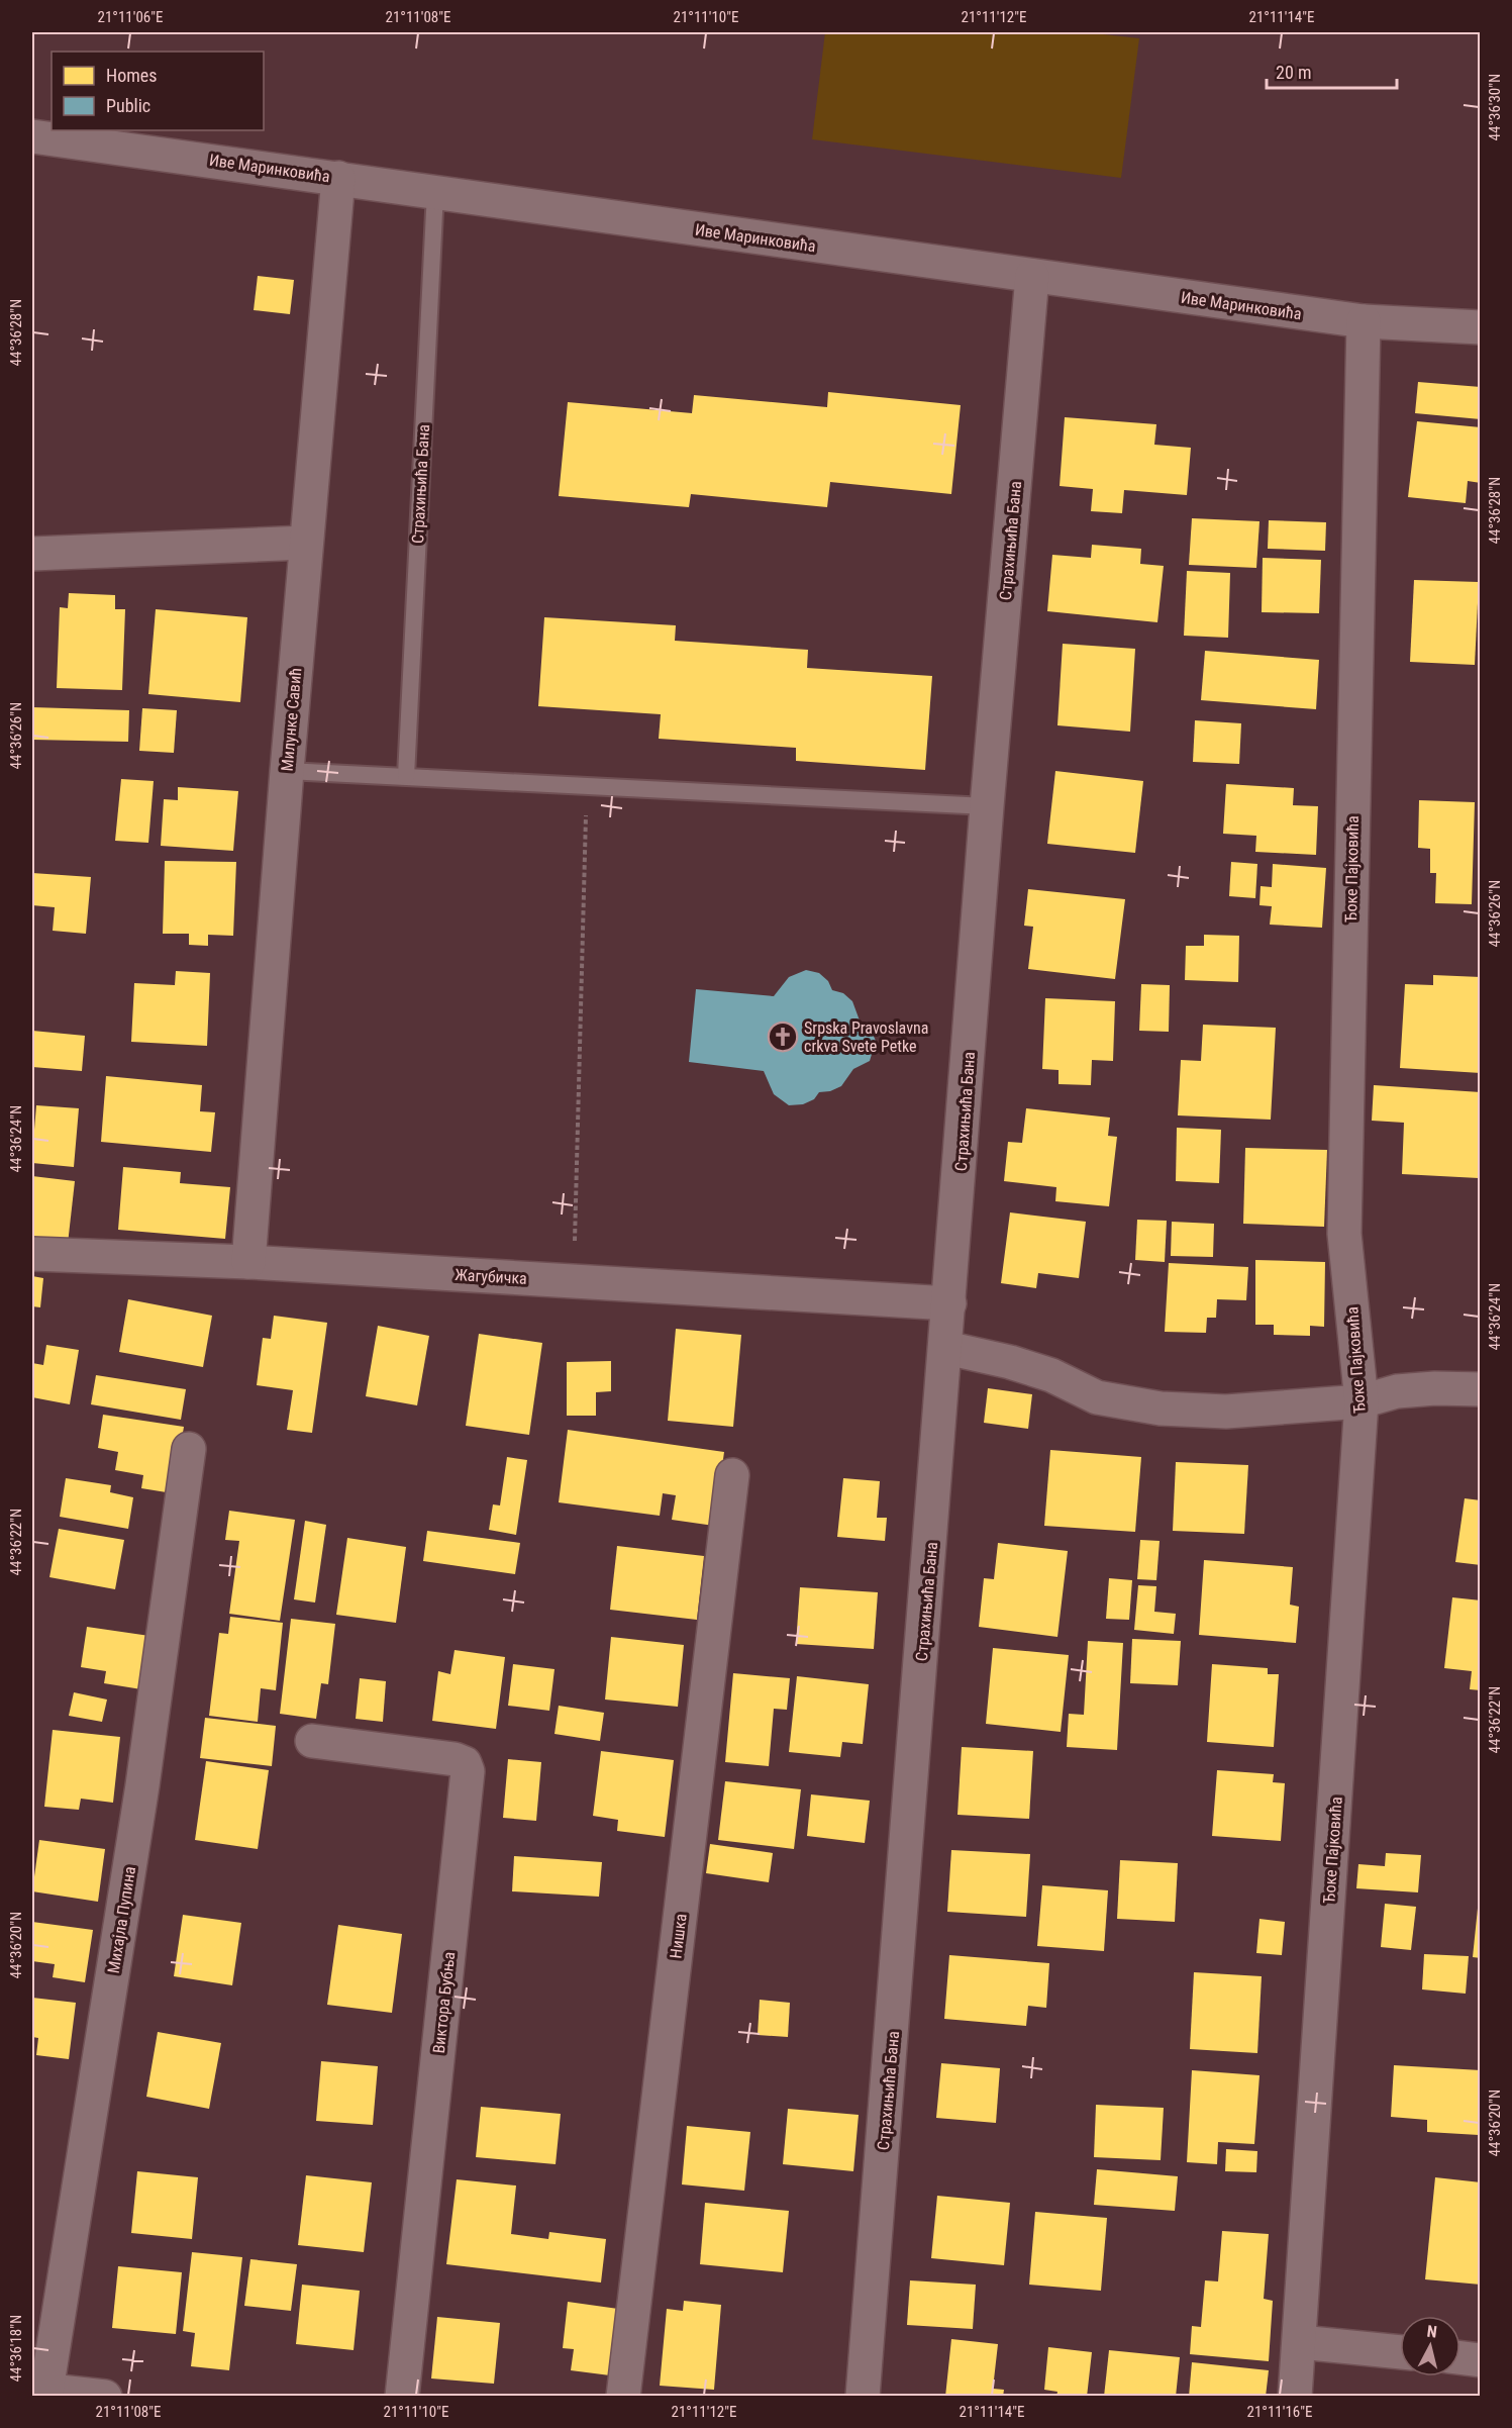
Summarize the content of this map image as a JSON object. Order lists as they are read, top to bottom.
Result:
{
  "streets": {
    "street": [
      "Иве Маринковића",
      "Страхињића Бана",
      "Милунке Савић",
      "Ђоке Пајковића",
      "Жагубичка",
      "Михајла Пупина",
      "Нишка",
      "Виктора Бубња"
    ]
  },
  "crossings": [
    ["Иве Маринковића", "Страхињића Бана"],
    ["Иве Маринковића", "Милунке Савић"],
    ["Иве Маринковића", "Ђоке Пајковића"],
    ["Страхињића Бана", "Жагубичка"],
    ["Милунке Савић", "Жагубичка"]
  ],
  "places": {
    "church": ["Srpska Pravoslavna crkva Svete Petke"]
  },
  "legend": ["Homes", "Public"],
  "scale_bar": "20 m",
  "north": "top",
  "coordinates": [
    "21°11'06\"E",
    "21°11'08\"E",
    "21°11'10\"E",
    "21°11'12\"E",
    "21°11'14\"E",
    "44°36'30\"N",
    "44°36'28\"N",
    "44°36'26\"N",
    "44°36'24\"N",
    "44°36'22\"N",
    "44°36'20\"N",
    "44°36'18\"N",
    "21°11'16\"E"
  ]
}
